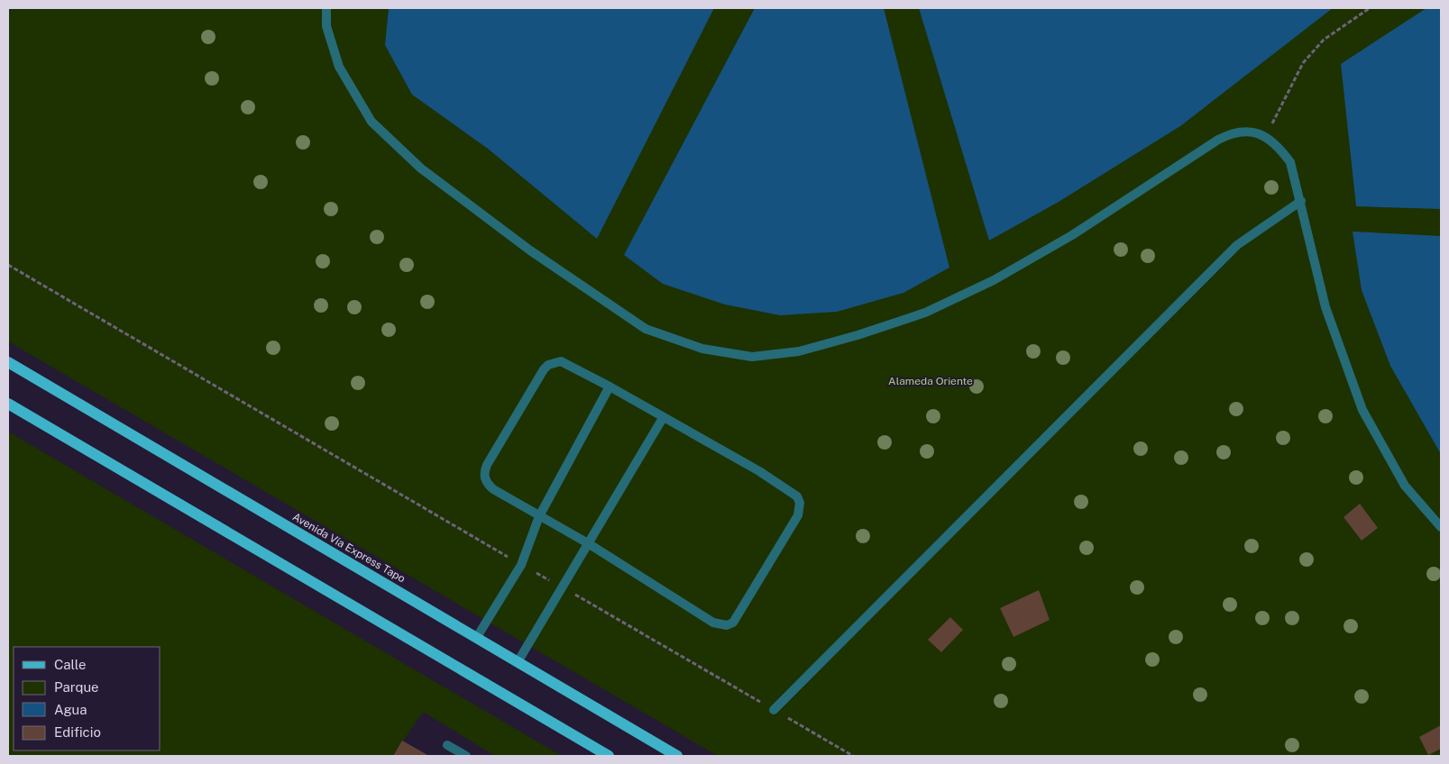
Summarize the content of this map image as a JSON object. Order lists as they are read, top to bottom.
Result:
{
  "streets": {
    "main road": ["Avenida Vía Express Tapo"]
  },
  "parks": ["Alameda Oriente"],
  "legend": [
    "Calle",
    "Parque",
    "Agua",
    "Edificio"
  ]
}
